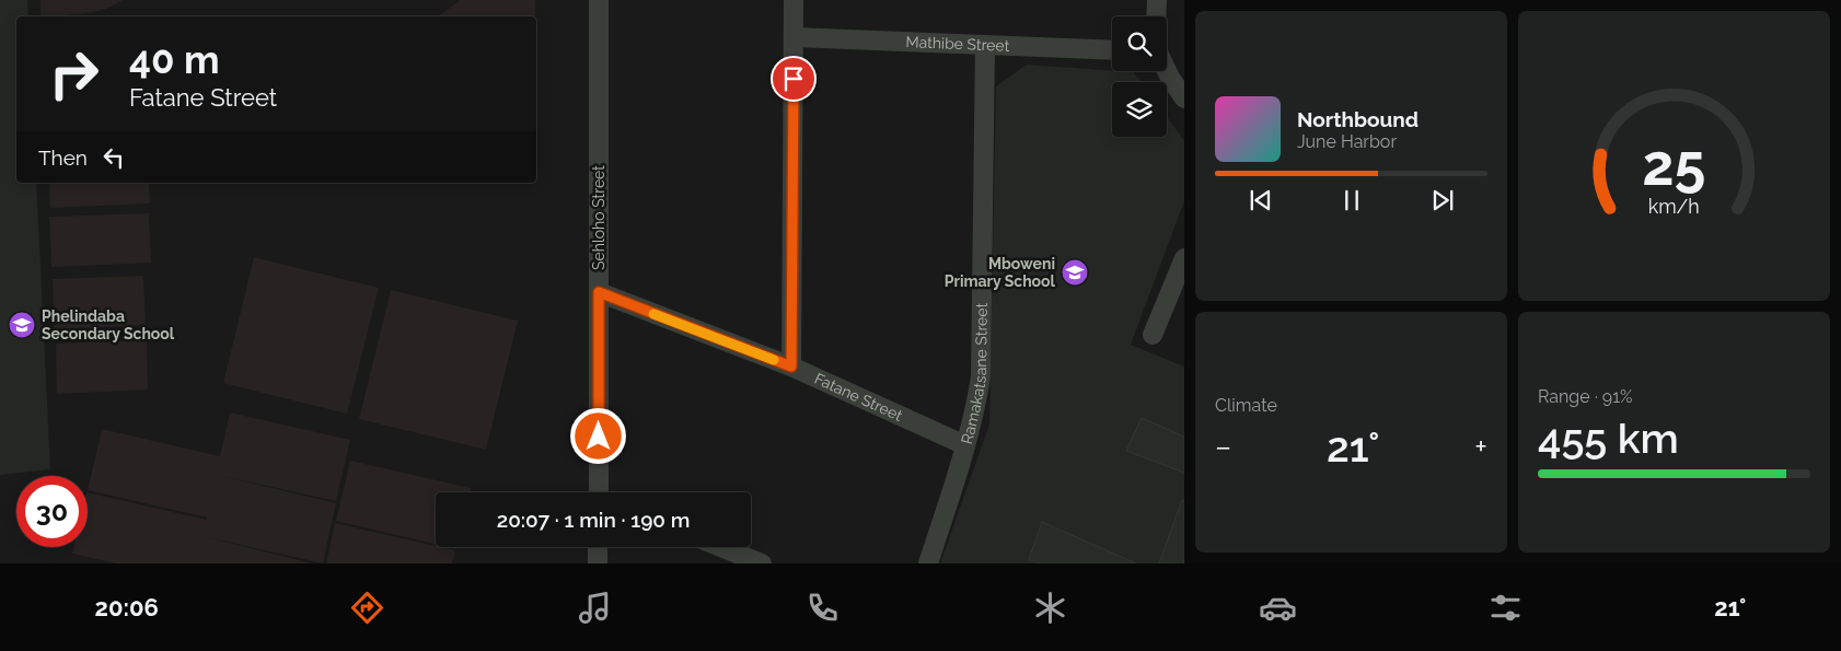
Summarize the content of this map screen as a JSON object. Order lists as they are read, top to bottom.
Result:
{
  "streets": {
    "street": [
      "Mathibe Street",
      "Sehloho Street",
      "Ramakatsane Street",
      "Fatane Street"
    ]
  },
  "crossings": [
    ["Mathibe Street", "Ramakatsane Street"],
    ["Sehloho Street", "Fatane Street"],
    ["Ramakatsane Street", "Fatane Street"]
  ],
  "places": {
    "school or university": ["Mboweni Primary School", "Phelindaba Secondary School"]
  },
  "page": {
    "turn": ["40 m", "Fatane Street"],
    "song": ["Northbound", "June Harbor"],
    "then": "Then",
    "tile": [
      "Climate",
      ["Range · 91%", "455 km"]
    ],
    "heat": ["−", "21°", "+"],
    "limit": "30",
    "trip": "20:07 · 1 min · 190 m",
    "tabs": ["20:06", "21°"],
    "gauge": ["25", "km/h"]
  }
}
